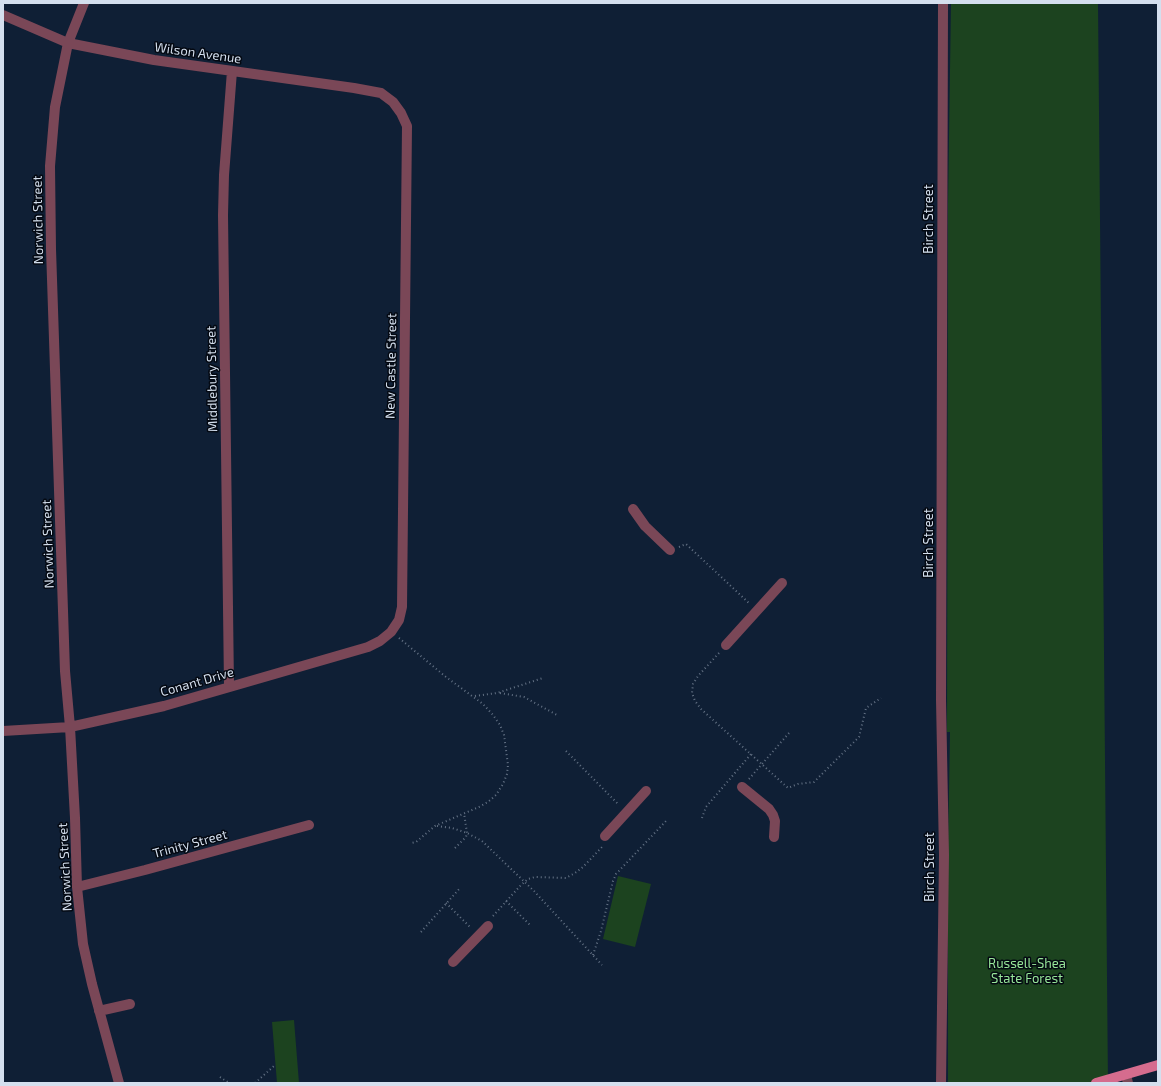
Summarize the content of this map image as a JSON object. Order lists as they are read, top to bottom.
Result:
{
  "streets": {
    "street": [
      "Wilson Avenue",
      "Birch Street",
      "Norwich Street",
      "New Castle Street",
      "Middlebury Street",
      "Conant Drive",
      "Trinity Street"
    ]
  },
  "crossings": [
    ["Wilson Avenue", "Norwich Street"],
    ["Wilson Avenue", "New Castle Street"],
    ["Wilson Avenue", "Middlebury Street"],
    ["Norwich Street", "Conant Drive"],
    ["Norwich Street", "Trinity Street"],
    ["New Castle Street", "Conant Drive"],
    ["Middlebury Street", "Conant Drive"]
  ],
  "parks": ["Russell-Shea State Forest"]
}
